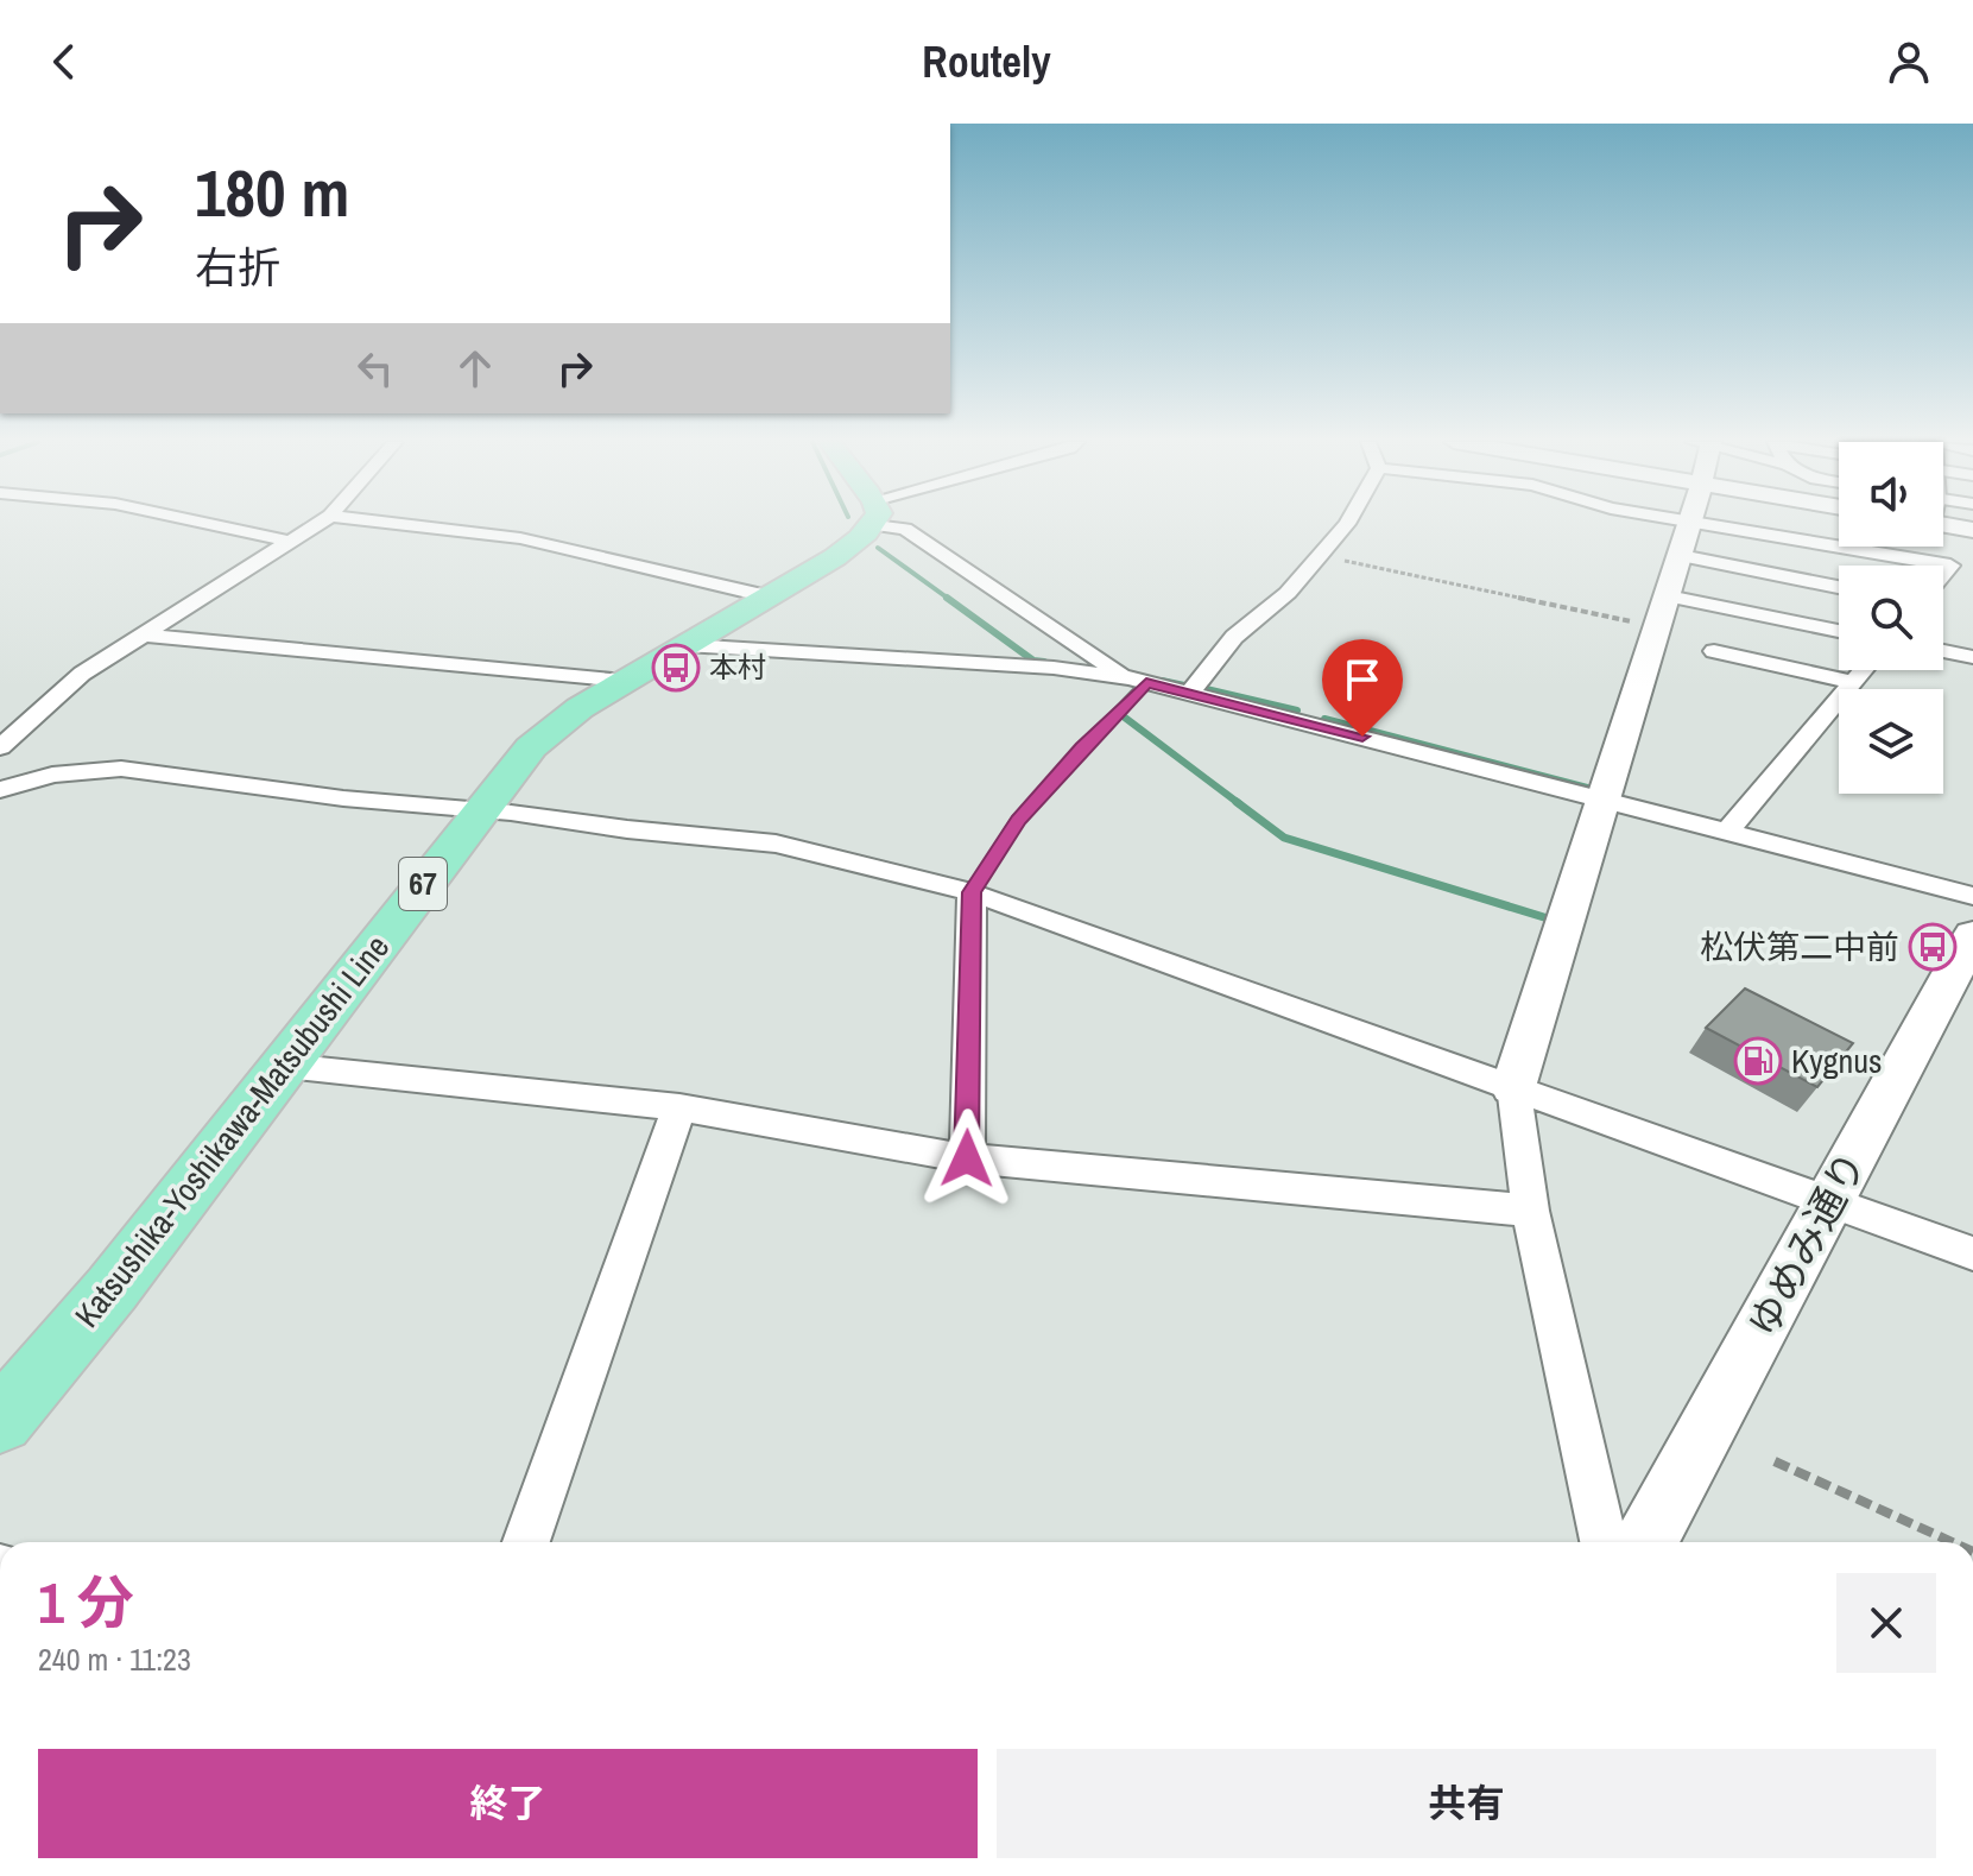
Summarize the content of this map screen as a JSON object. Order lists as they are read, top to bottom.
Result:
{
  "streets": {
    "main road": ["67", "Katsushika-Yoshikawa-Matsubushi Line"],
    "street": ["ゆめみ通り"]
  },
  "places": {
    "bus stop": ["本村", "松伏第二中前"],
    "fuel station": ["Kygnus"]
  },
  "page": {
    "header": "Routely",
    "turn": ["180 m", "右折"],
    "heading": ["1 分", "240 m · 11:23"],
    "buttons": ["終了", "共有"]
  }
}
